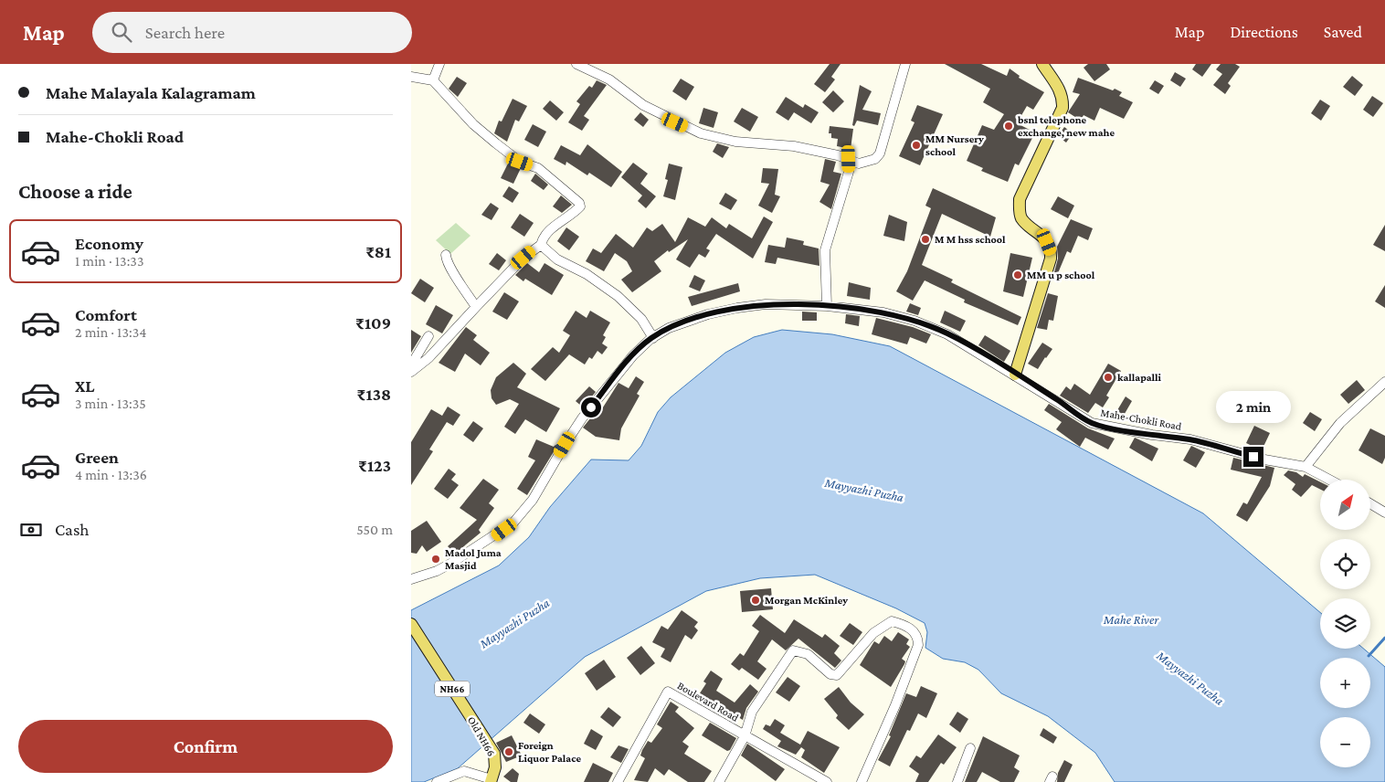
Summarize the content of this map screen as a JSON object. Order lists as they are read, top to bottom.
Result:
{
  "streets": {
    "main road": ["NH66", "Old NH66"],
    "street": ["Mahe-Chokli Road", "Boulevard Road"]
  },
  "water": ["Mayyazhi Puzha", "Mahe River"],
  "places": [
    "bsnl telephone exchange, new mahe",
    "MM Nursery school",
    "M M hss school",
    "MM u p school",
    "kallapalli",
    "Madol Juma Masjid",
    "Morgan McKinley",
    "Foreign Liquor Palace"
  ],
  "north": "top right",
  "page": {
    "header": "Map",
    "search": "Search here",
    "nav": ["Map", "Directions", "Saved"],
    "banner": ["Mahe Malayala Kalagramam", "Mahe-Chokli Road"],
    "heading": "Choose a ride",
    "list": [
      {
        "name": "Economy",
        "note": "1 min · 13:33",
        "value": "₹81"
      },
      {
        "name": "Comfort",
        "note": "2 min · 13:34",
        "value": "₹109"
      },
      {
        "name": "XL",
        "note": "3 min · 13:35",
        "value": "₹138"
      },
      {
        "name": "Green",
        "note": "4 min · 13:36",
        "value": "₹123"
      }
    ],
    "bubble": "2 min",
    "map_buttons": ["+", "−"],
    "pay": ["Cash", "550 m"],
    "buttons": "Confirm"
  }
}
